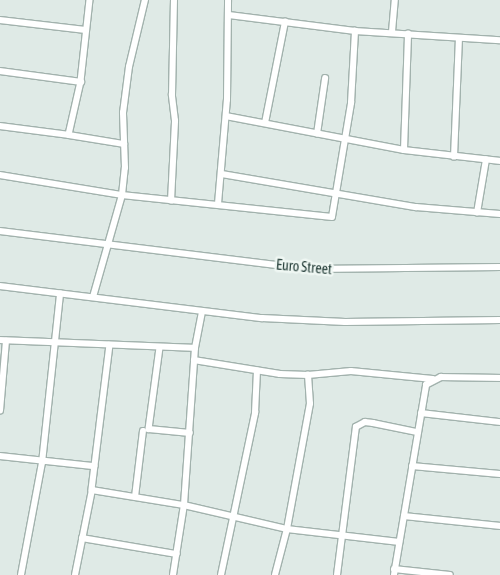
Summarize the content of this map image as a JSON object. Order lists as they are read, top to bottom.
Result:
{
  "streets": {
    "street": ["Euro Street"]
  }
}
